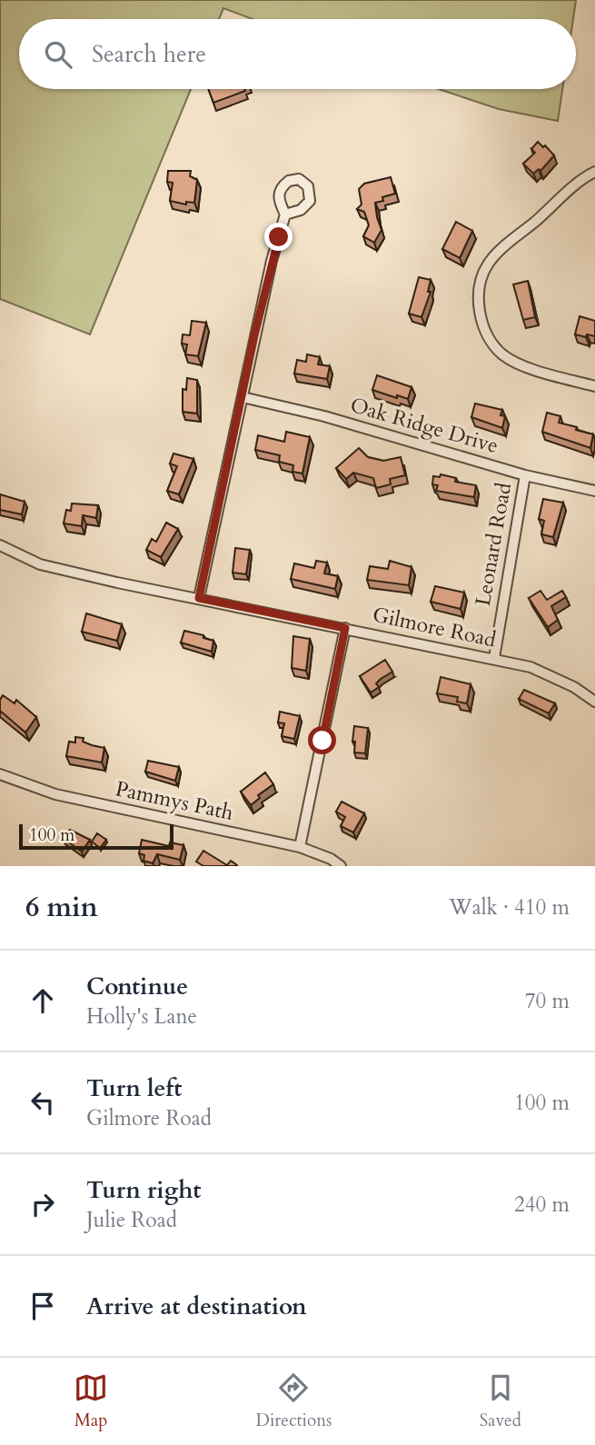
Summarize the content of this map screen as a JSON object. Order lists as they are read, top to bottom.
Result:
{
  "streets": {
    "street": [
      "Oak Ridge Drive",
      "Leonard Road",
      "Gilmore Road",
      "Pammys Path"
    ]
  },
  "crossings": [
    ["Oak Ridge Drive", "Leonard Road"],
    ["Leonard Road", "Gilmore Road"]
  ],
  "scale_bar": "100 m",
  "page": {
    "search": "Search here",
    "scale": "100 m",
    "heading": ["6 min", "Walk · 410 m"],
    "list": [
      ["Continue", "Holly's Lane", "70 m"],
      ["Turn left", "Gilmore Road", "100 m"],
      ["Turn right", "Julie Road", "240 m"],
      "Arrive at destination"
    ],
    "nav": ["Map", "Directions", "Saved"]
  }
}
